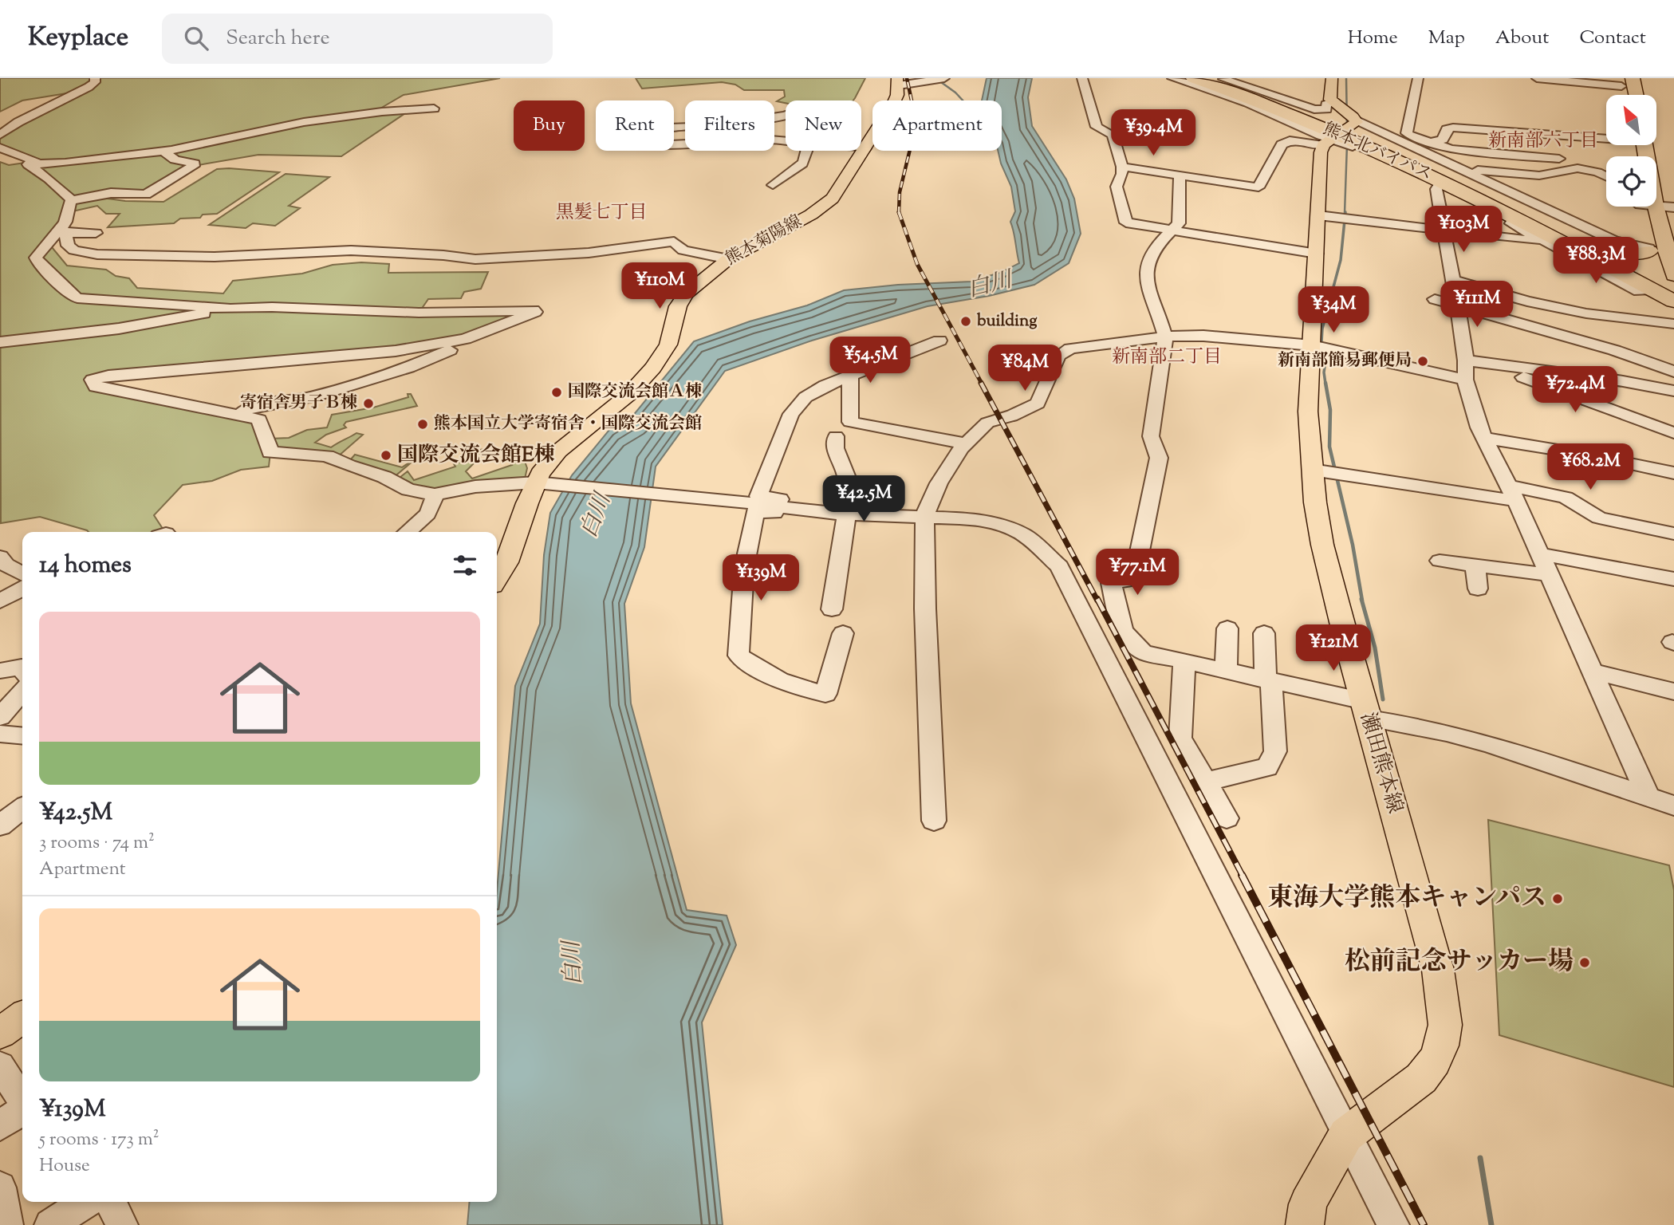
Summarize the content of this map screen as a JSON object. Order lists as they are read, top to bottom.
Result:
{
  "streets": {
    "highway": ["熊本北バイパス"],
    "main road": ["熊本菊陽線", "瀬田熊本線"]
  },
  "crossings": [
    ["熊本北バイパス", "瀬田熊本線"]
  ],
  "districts": ["新南部六丁目", "黒髪七丁目", "新南部二丁目"],
  "water": ["白川"],
  "places": [
    "building",
    "新南部簡易郵便局",
    "国際交流会館Ａ棟",
    "寄宿舎男子Ｂ棟",
    "熊本国立大学寄宿舎・国際交流会館",
    "国際交流会館E棟",
    "東海大学熊本キャンパス",
    "松前記念サッカー場"
  ],
  "north": "top left",
  "page": {
    "header": "Keyplace",
    "search": "Search here",
    "nav": [
      "Home",
      "Map",
      "About",
      "Contact"
    ],
    "chip": [
      "Buy",
      "Rent",
      "Filters",
      "New",
      "Apartment"
    ],
    "price": [
      "¥39.4M",
      "¥103M",
      "¥88.3M",
      "¥110M",
      "¥111M",
      "¥34M",
      "¥54.5M",
      "¥84M",
      "¥72.4M",
      "¥68.2M",
      "¥42.5M",
      "¥77.1M",
      "¥139M",
      "¥121M"
    ],
    "heading": "14 homes",
    "list": [
      {
        "name": "¥42.5M",
        "note": "3 rooms · 74 m² · Apartment"
      },
      {
        "name": "¥139M",
        "note": "5 rooms · 173 m² · House"
      }
    ]
  }
}
